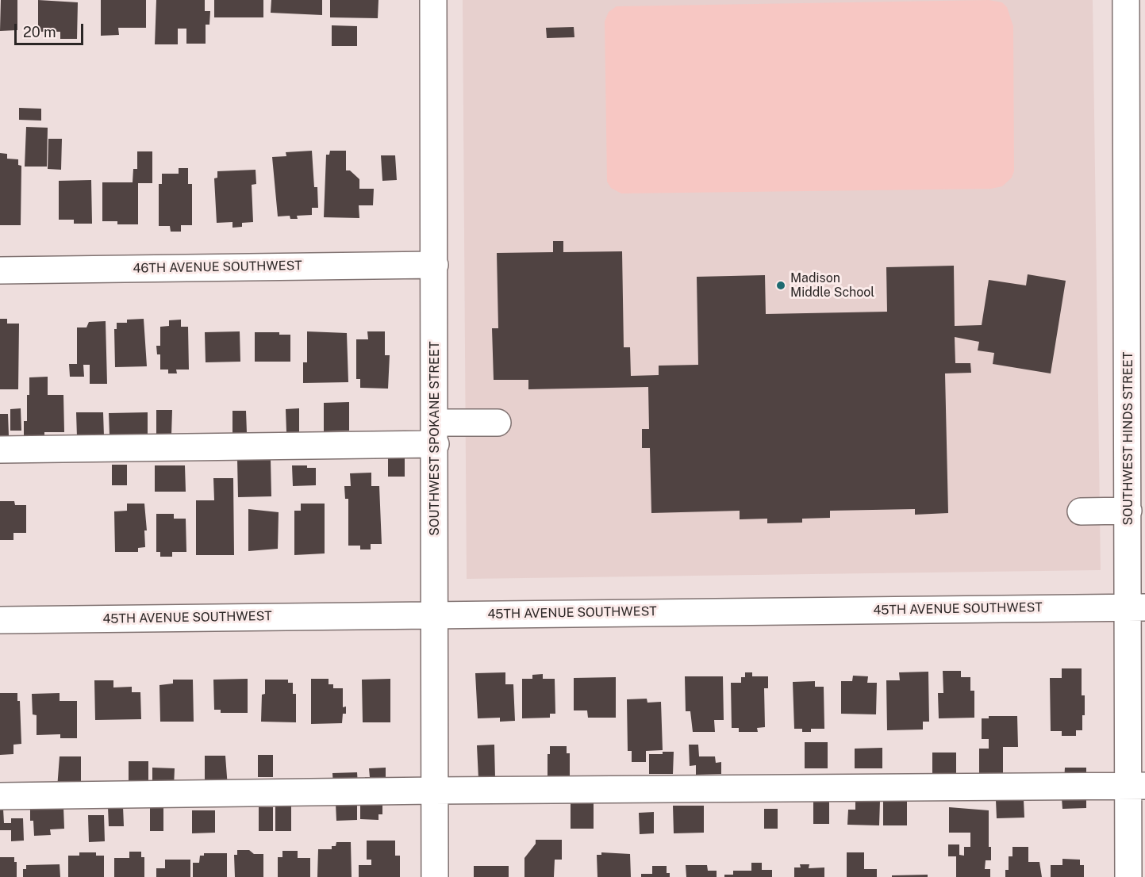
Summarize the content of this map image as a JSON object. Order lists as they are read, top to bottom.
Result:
{
  "streets": {
    "street": [
      "46TH AVENUE SOUTHWEST",
      "SOUTHWEST SPOKANE STREET",
      "SOUTHWEST HINDS STREET",
      "45TH AVENUE SOUTHWEST"
    ]
  },
  "crossings": [
    ["46TH AVENUE SOUTHWEST", "SOUTHWEST SPOKANE STREET"],
    ["SOUTHWEST SPOKANE STREET", "45TH AVENUE SOUTHWEST"],
    ["SOUTHWEST HINDS STREET", "45TH AVENUE SOUTHWEST"]
  ],
  "places": ["Madison Middle School"],
  "scale_bar": "20 m"
}
